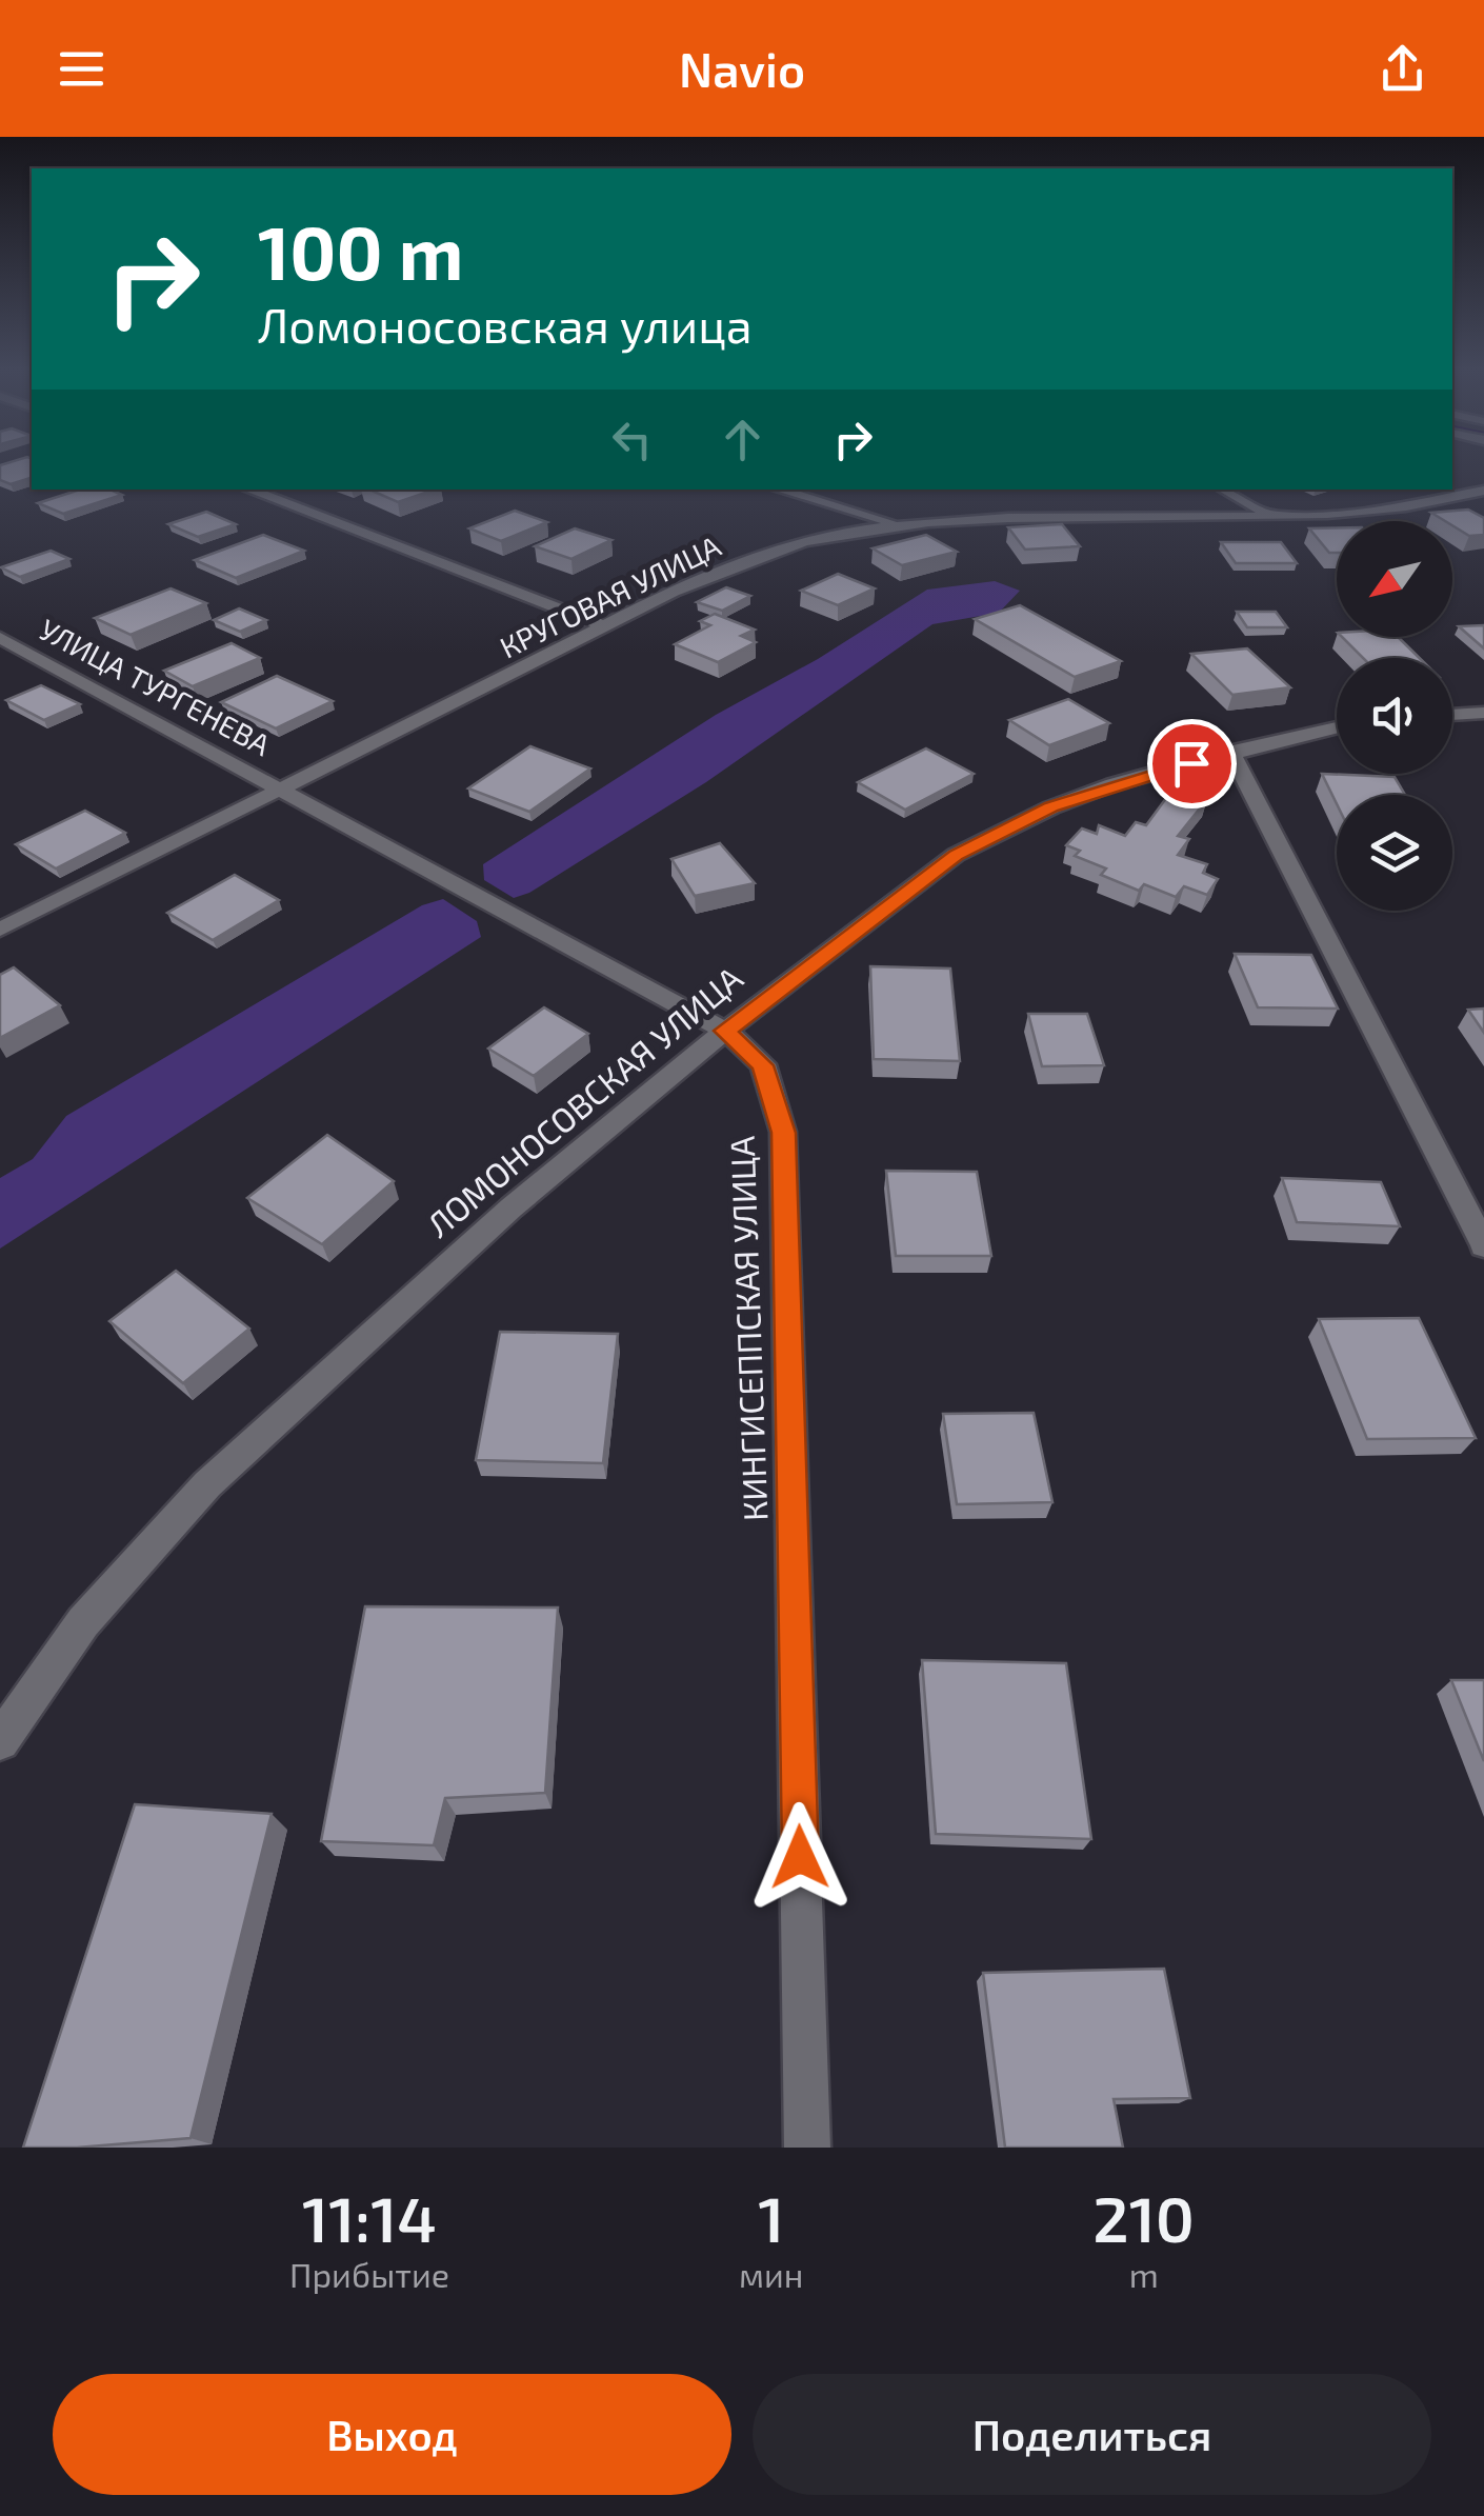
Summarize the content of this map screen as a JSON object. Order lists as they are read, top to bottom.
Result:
{
  "streets": {
    "street": [
      "КРУГОВАЯ УЛИЦА",
      "УЛИЦА ТУРГЕНЕВА",
      "ЛОМОНОСОВСКАЯ УЛИЦА",
      "КИНГИСЕППСКАЯ УЛИЦА"
    ]
  },
  "crossings": [
    ["КРУГОВАЯ УЛИЦА", "УЛИЦА ТУРГЕНЕВА"],
    ["КРУГОВАЯ УЛИЦА", "КИНГИСЕППСКАЯ УЛИЦА"],
    ["УЛИЦА ТУРГЕНЕВА", "КИНГИСЕППСКАЯ УЛИЦА"],
    ["ЛОМОНОСОВСКАЯ УЛИЦА", "КИНГИСЕППСКАЯ УЛИЦА"]
  ],
  "north": "bottom left",
  "page": {
    "header": "Navio",
    "turn": ["100 m", "Ломоносовская улица"],
    "eta": [
      "11:14",
      "Прибытие",
      "1",
      "мин",
      "210",
      "m"
    ],
    "buttons": ["Выход", "Поделиться"]
  }
}
